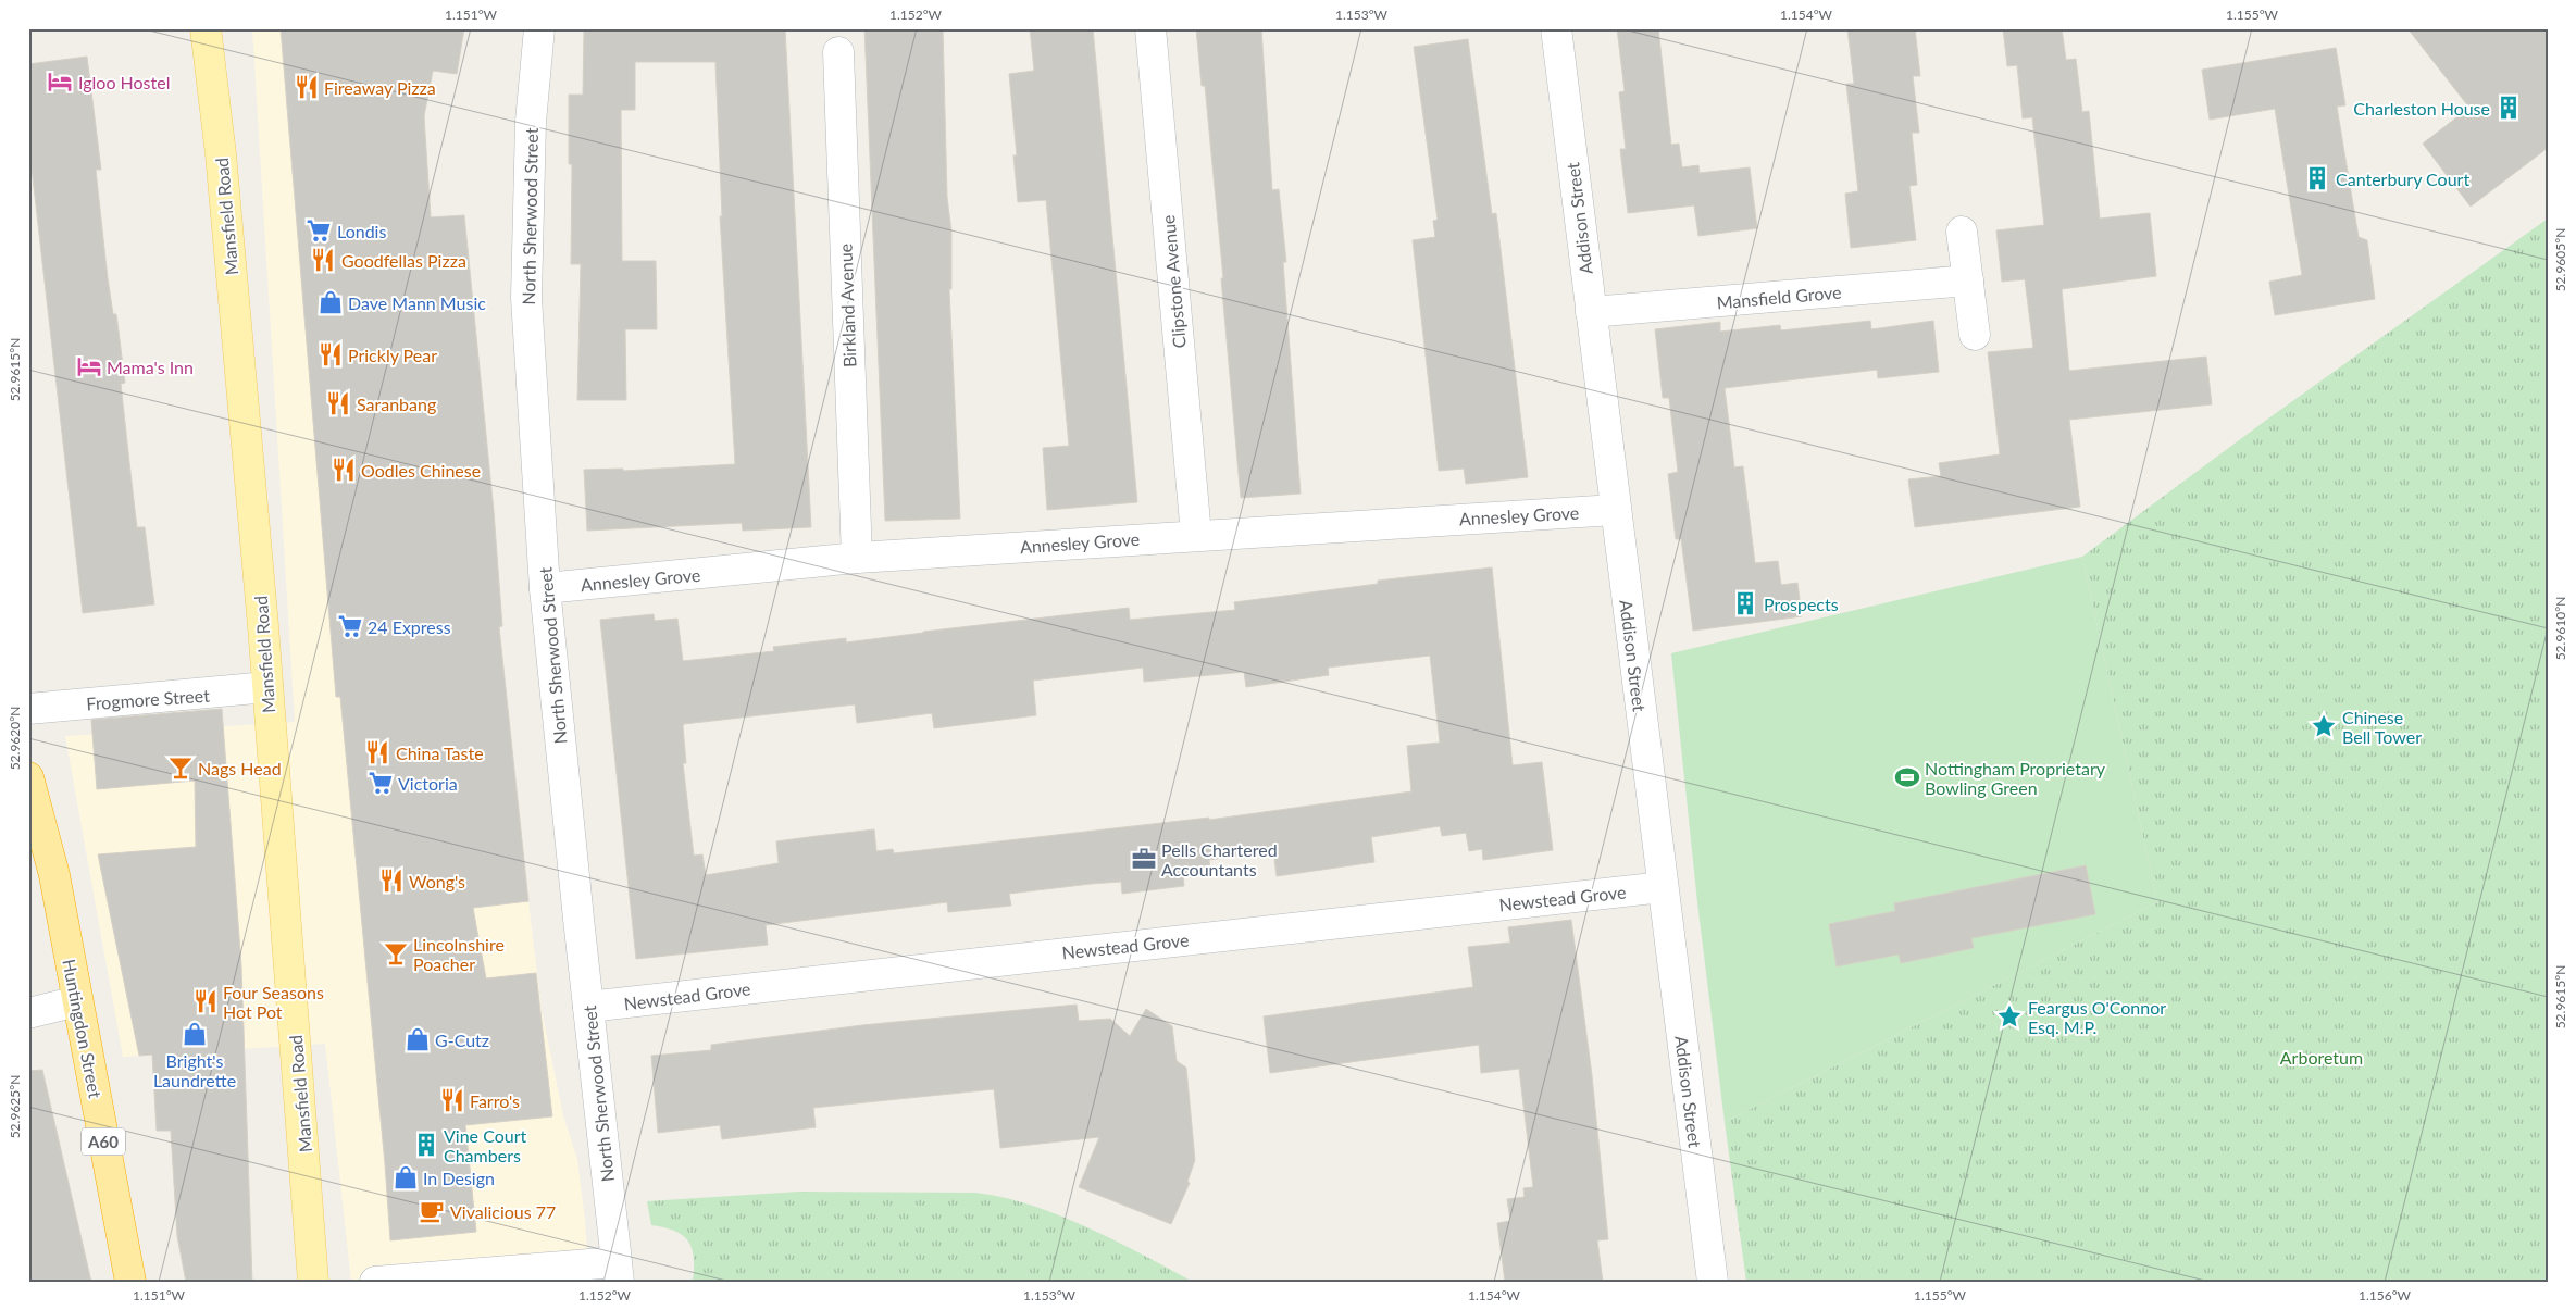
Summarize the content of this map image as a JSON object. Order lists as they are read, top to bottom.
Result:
{
  "streets": {
    "highway": ["Huntingdon Street", "A60"],
    "main road": ["Mansfield Road"],
    "street": [
      "North Sherwood Street",
      "Addison Street",
      "Clipstone Avenue",
      "Mansfield Grove",
      "Birkland Avenue",
      "Annesley Grove",
      "Frogmore Street",
      "Newstead Grove"
    ]
  },
  "crossings": [
    ["Mansfield Road", "Frogmore Street"],
    ["North Sherwood Street", "Annesley Grove"],
    ["North Sherwood Street", "Newstead Grove"],
    ["Addison Street", "Mansfield Grove"],
    ["Addison Street", "Annesley Grove"],
    ["Addison Street", "Newstead Grove"],
    ["Clipstone Avenue", "Annesley Grove"],
    ["Birkland Avenue", "Annesley Grove"]
  ],
  "parks": ["Arboretum"],
  "places": {
    "hotel": ["Igloo Hostel", "Mama's Inn"],
    "restaurant": [
      "Fireaway Pizza",
      "Goodfellas Pizza",
      "Prickly Pear",
      "Saranbang",
      "Oodles Chinese",
      "China Taste",
      "Wong's",
      "Four Seasons Hot Pot",
      "Farro's"
    ],
    "building": [
      "Charleston House",
      "Canterbury Court",
      "Prospects",
      "Vine Court Chambers"
    ],
    "supermarket": ["Londis", "24 Express", "Victoria"],
    "shop": [
      "Dave Mann Music",
      "Bright's Laundrette",
      "G-Cutz",
      "In Design"
    ],
    "place": ["Chinese Bell Tower", "Feargus O'Connor Esq. M.P."],
    "bar": ["Nags Head", "Lincolnshire Poacher"],
    "sports": ["Nottingham Proprietary Bowling Green"],
    "office": ["Pells Chartered Accountants"],
    "cafe": ["Vivalicious 77"]
  },
  "coordinates": [
    "1.151°W",
    "1.152°W",
    "1.153°W",
    "1.154°W",
    "1.155°W",
    "52.9605°N",
    "52.9615°N",
    "52.9610°N",
    "52.9620°N",
    "52.9625°N",
    "1.156°W"
  ]
}
